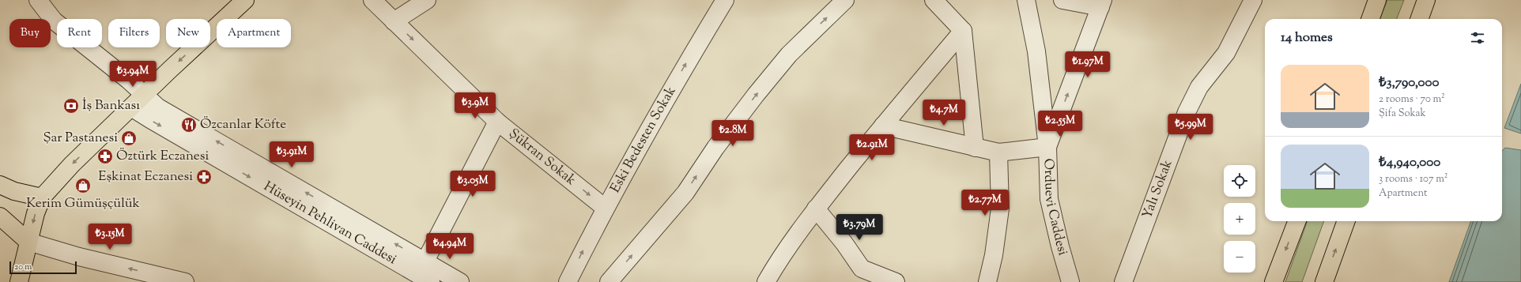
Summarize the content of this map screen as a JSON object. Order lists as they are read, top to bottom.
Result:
{
  "streets": {
    "street": [
      "Eski Bedesten Sokak",
      "Şükran Sokak",
      "Yalı Sokak",
      "Orduevi Caddesi",
      "Hüseyin Pehlivan Caddesi"
    ]
  },
  "crossings": [
    ["Eski Bedesten Sokak", "Şükran Sokak"]
  ],
  "one_way": ["Şükran Sokak"],
  "places": {
    "bank": ["İş Bankası"],
    "restaurant": ["Özcanlar Köfte"],
    "shop": ["Şar Pastanesi", "Kerim Gümüşçülük"],
    "pharmacy": ["Öztürk Eczanesi", "Eşkinat Eczanesi"]
  },
  "scale_bar": "20 m",
  "page": {
    "chip": [
      "Buy",
      "Rent",
      "Filters",
      "New",
      "Apartment"
    ],
    "heading": "14 homes",
    "price": [
      "₺1.97M",
      "₺3.94M",
      "₺3.9M",
      "₺4.7M",
      "₺2.55M",
      "₺5.99M",
      "₺2.8M",
      "₺2.91M",
      "₺3.91M",
      "₺3.05M",
      "₺2.77M",
      "₺3.79M",
      "₺3.15M",
      "₺4.94M"
    ],
    "list": [
      {
        "name": "₺3,790,000",
        "note": "2 rooms · 70 m² · Şifa Sokak"
      },
      {
        "name": "₺4,940,000",
        "note": "3 rooms · 107 m² · Apartment"
      }
    ],
    "map_buttons": ["+", "−"],
    "scale": "20 m"
  }
}
